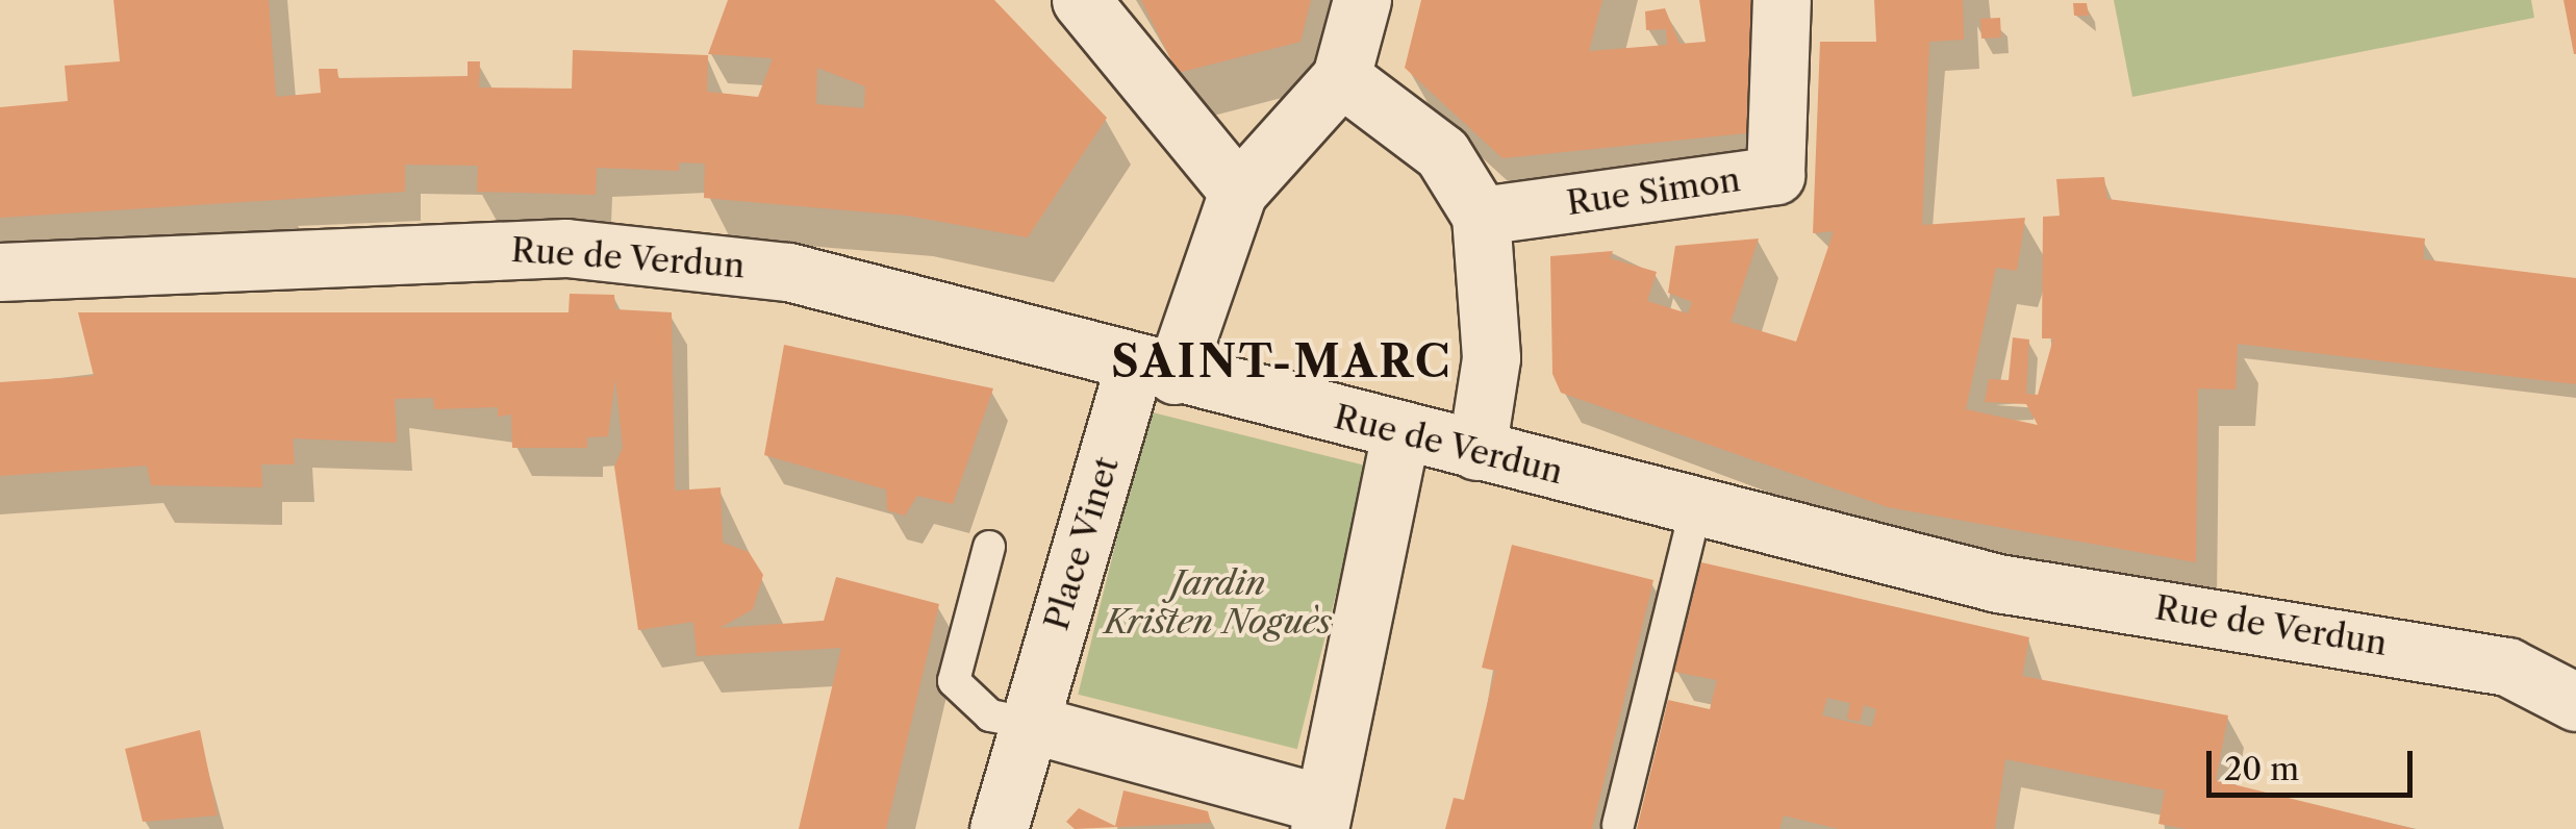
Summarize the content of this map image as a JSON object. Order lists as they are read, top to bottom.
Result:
{
  "streets": {
    "street": ["Rue Simon", "Rue de Verdun", "Place Vinet"]
  },
  "crossings": [
    ["Rue de Verdun", "Place Vinet"]
  ],
  "districts": ["SAINT-MARC"],
  "parks": ["Jardin Kristen Noguès"],
  "scale_bar": "20 m"
}
